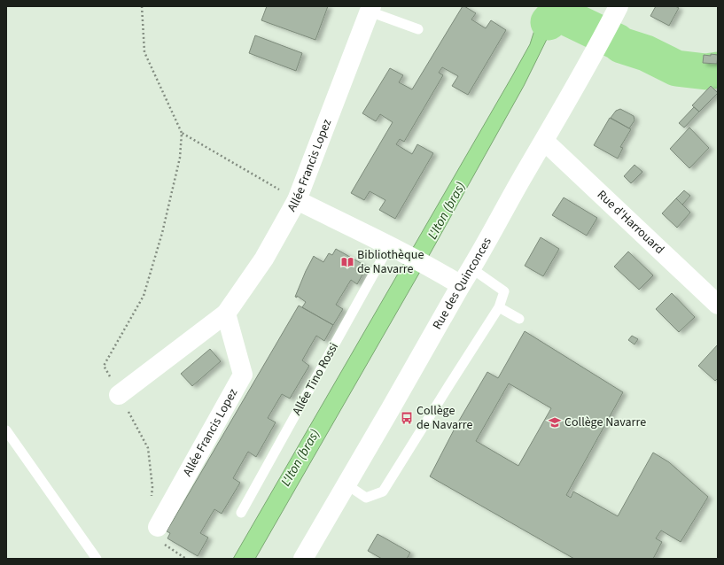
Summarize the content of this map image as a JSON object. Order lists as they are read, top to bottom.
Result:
{
  "streets": {
    "street": ["Allée Francis Lopez", "Rue d'Harrouard", "Rue des Quinconces"],
    "lane": ["Allée Tino Rossi"]
  },
  "crossings": [
    ["Rue d'Harrouard", "Rue des Quinconces"]
  ],
  "water": ["L'Iton (bras)"],
  "places": {
    "library": ["Bibliothèque de Navarre"],
    "bus stop": ["Collège de Navarre"],
    "school or university": ["Collège Navarre"]
  }
}
